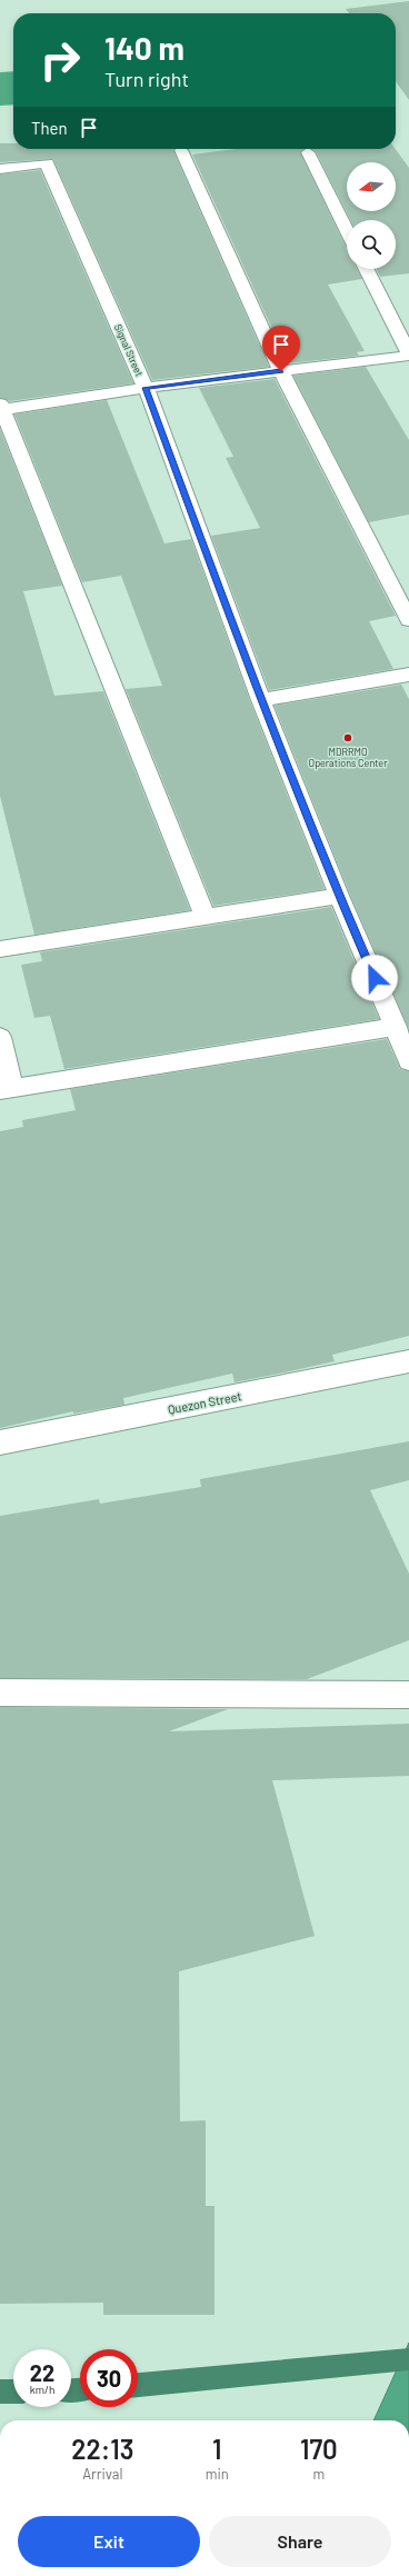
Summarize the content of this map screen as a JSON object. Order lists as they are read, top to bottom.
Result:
{
  "streets": {
    "street": ["Signal Street", "Quezon Street"]
  },
  "places": ["MDRRMO Operations Center"],
  "north": "left",
  "page": {
    "turn": ["140 m", "Turn right"],
    "then": "Then",
    "speed": "22 km/h",
    "limit": "30",
    "eta": [
      "22:13",
      "Arrival",
      "1",
      "min",
      "170",
      "m"
    ],
    "buttons": ["Exit", "Share"]
  }
}
